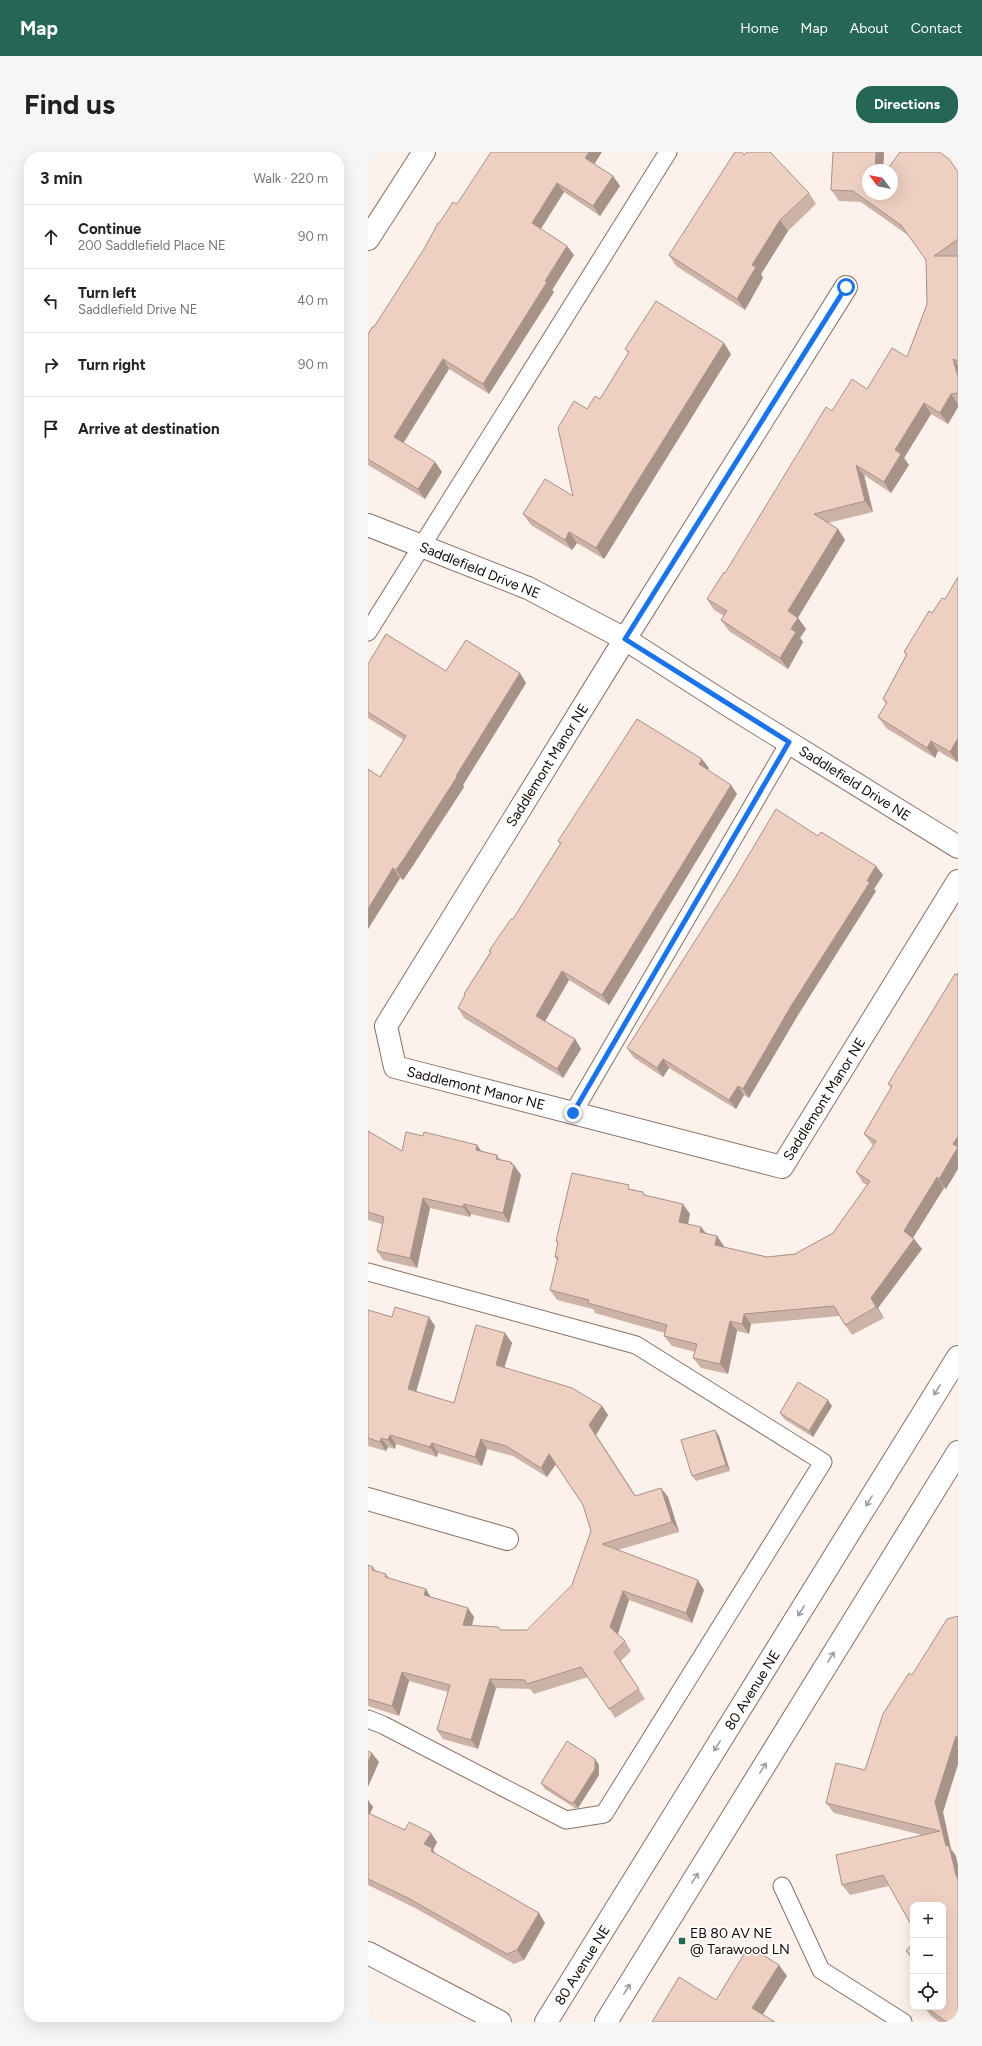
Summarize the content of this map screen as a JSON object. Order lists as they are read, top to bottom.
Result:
{
  "streets": {
    "street": ["Saddlefield Drive NE", "Saddlemont Manor NE", "80 Avenue NE"]
  },
  "crossings": [
    ["Saddlefield Drive NE", "Saddlemont Manor NE"]
  ],
  "places": {
    "transit": ["EB 80 AV NE @ Tarawood LN"]
  },
  "north": "top left",
  "page": {
    "header": "Map",
    "nav": [
      "Home",
      "Map",
      "About",
      "Contact"
    ],
    "buttons": "Directions",
    "title": "Find us",
    "heading": ["3 min", "Walk · 220 m"],
    "list": [
      ["Continue", "200 Saddlefield Place NE", "90 m"],
      ["Turn left", "Saddlefield Drive NE", "40 m"],
      ["Turn right", "90 m"],
      "Arrive at destination"
    ],
    "map_buttons": ["+", "−"]
  }
}
